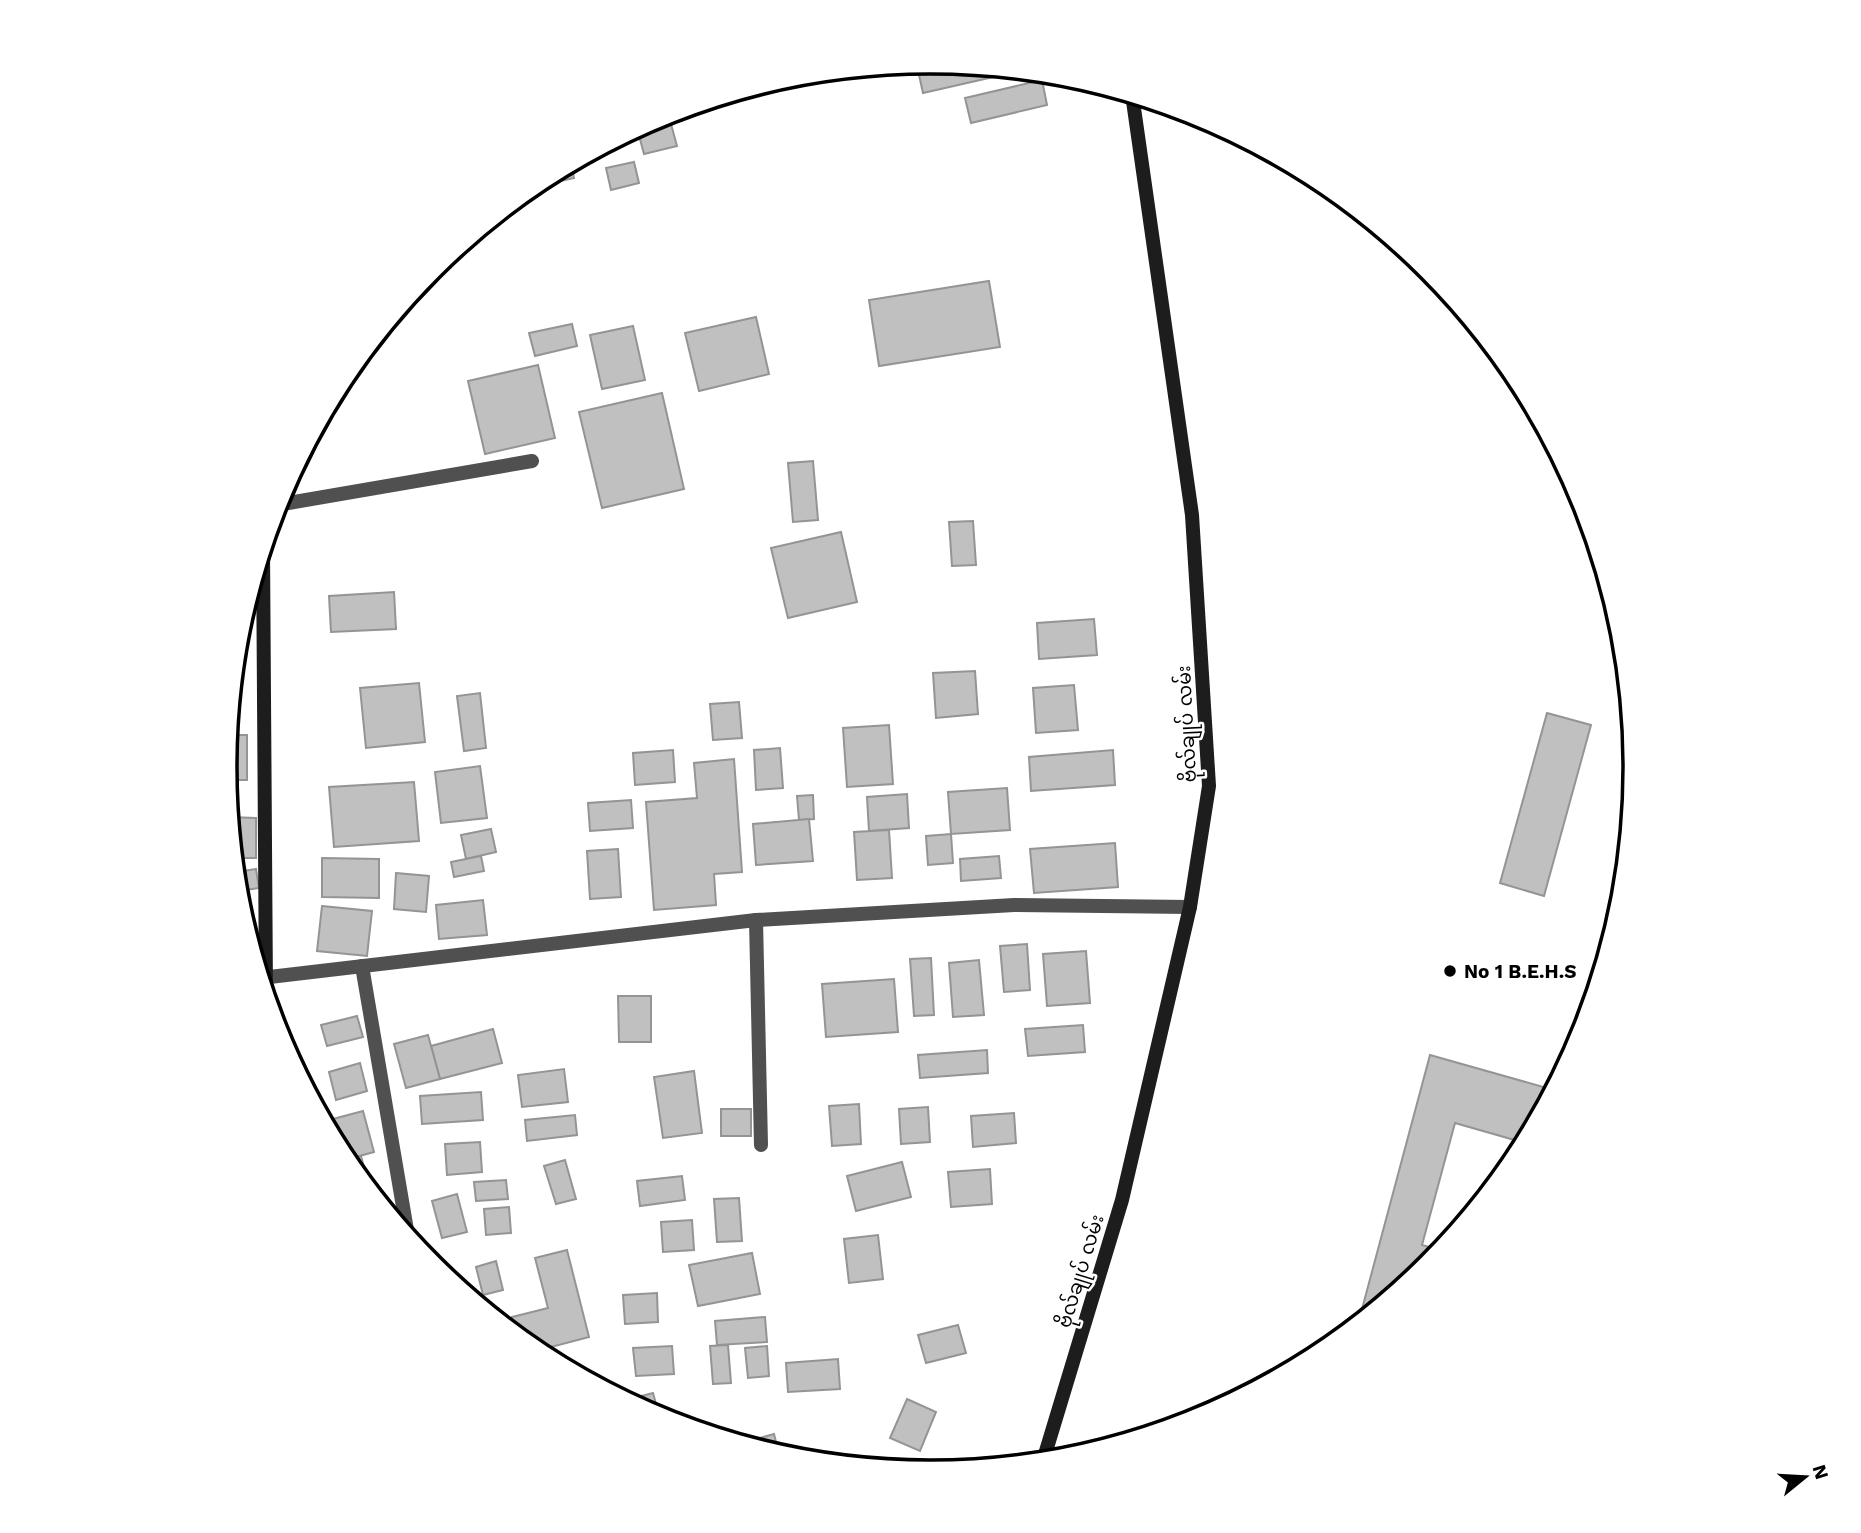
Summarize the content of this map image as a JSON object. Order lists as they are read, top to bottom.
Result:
{
  "streets": {
    "main road": ["ဗိုလ်ချုပ် လမ်း"]
  },
  "places": ["No 1 B.E.H.S"],
  "north": "right"
}
